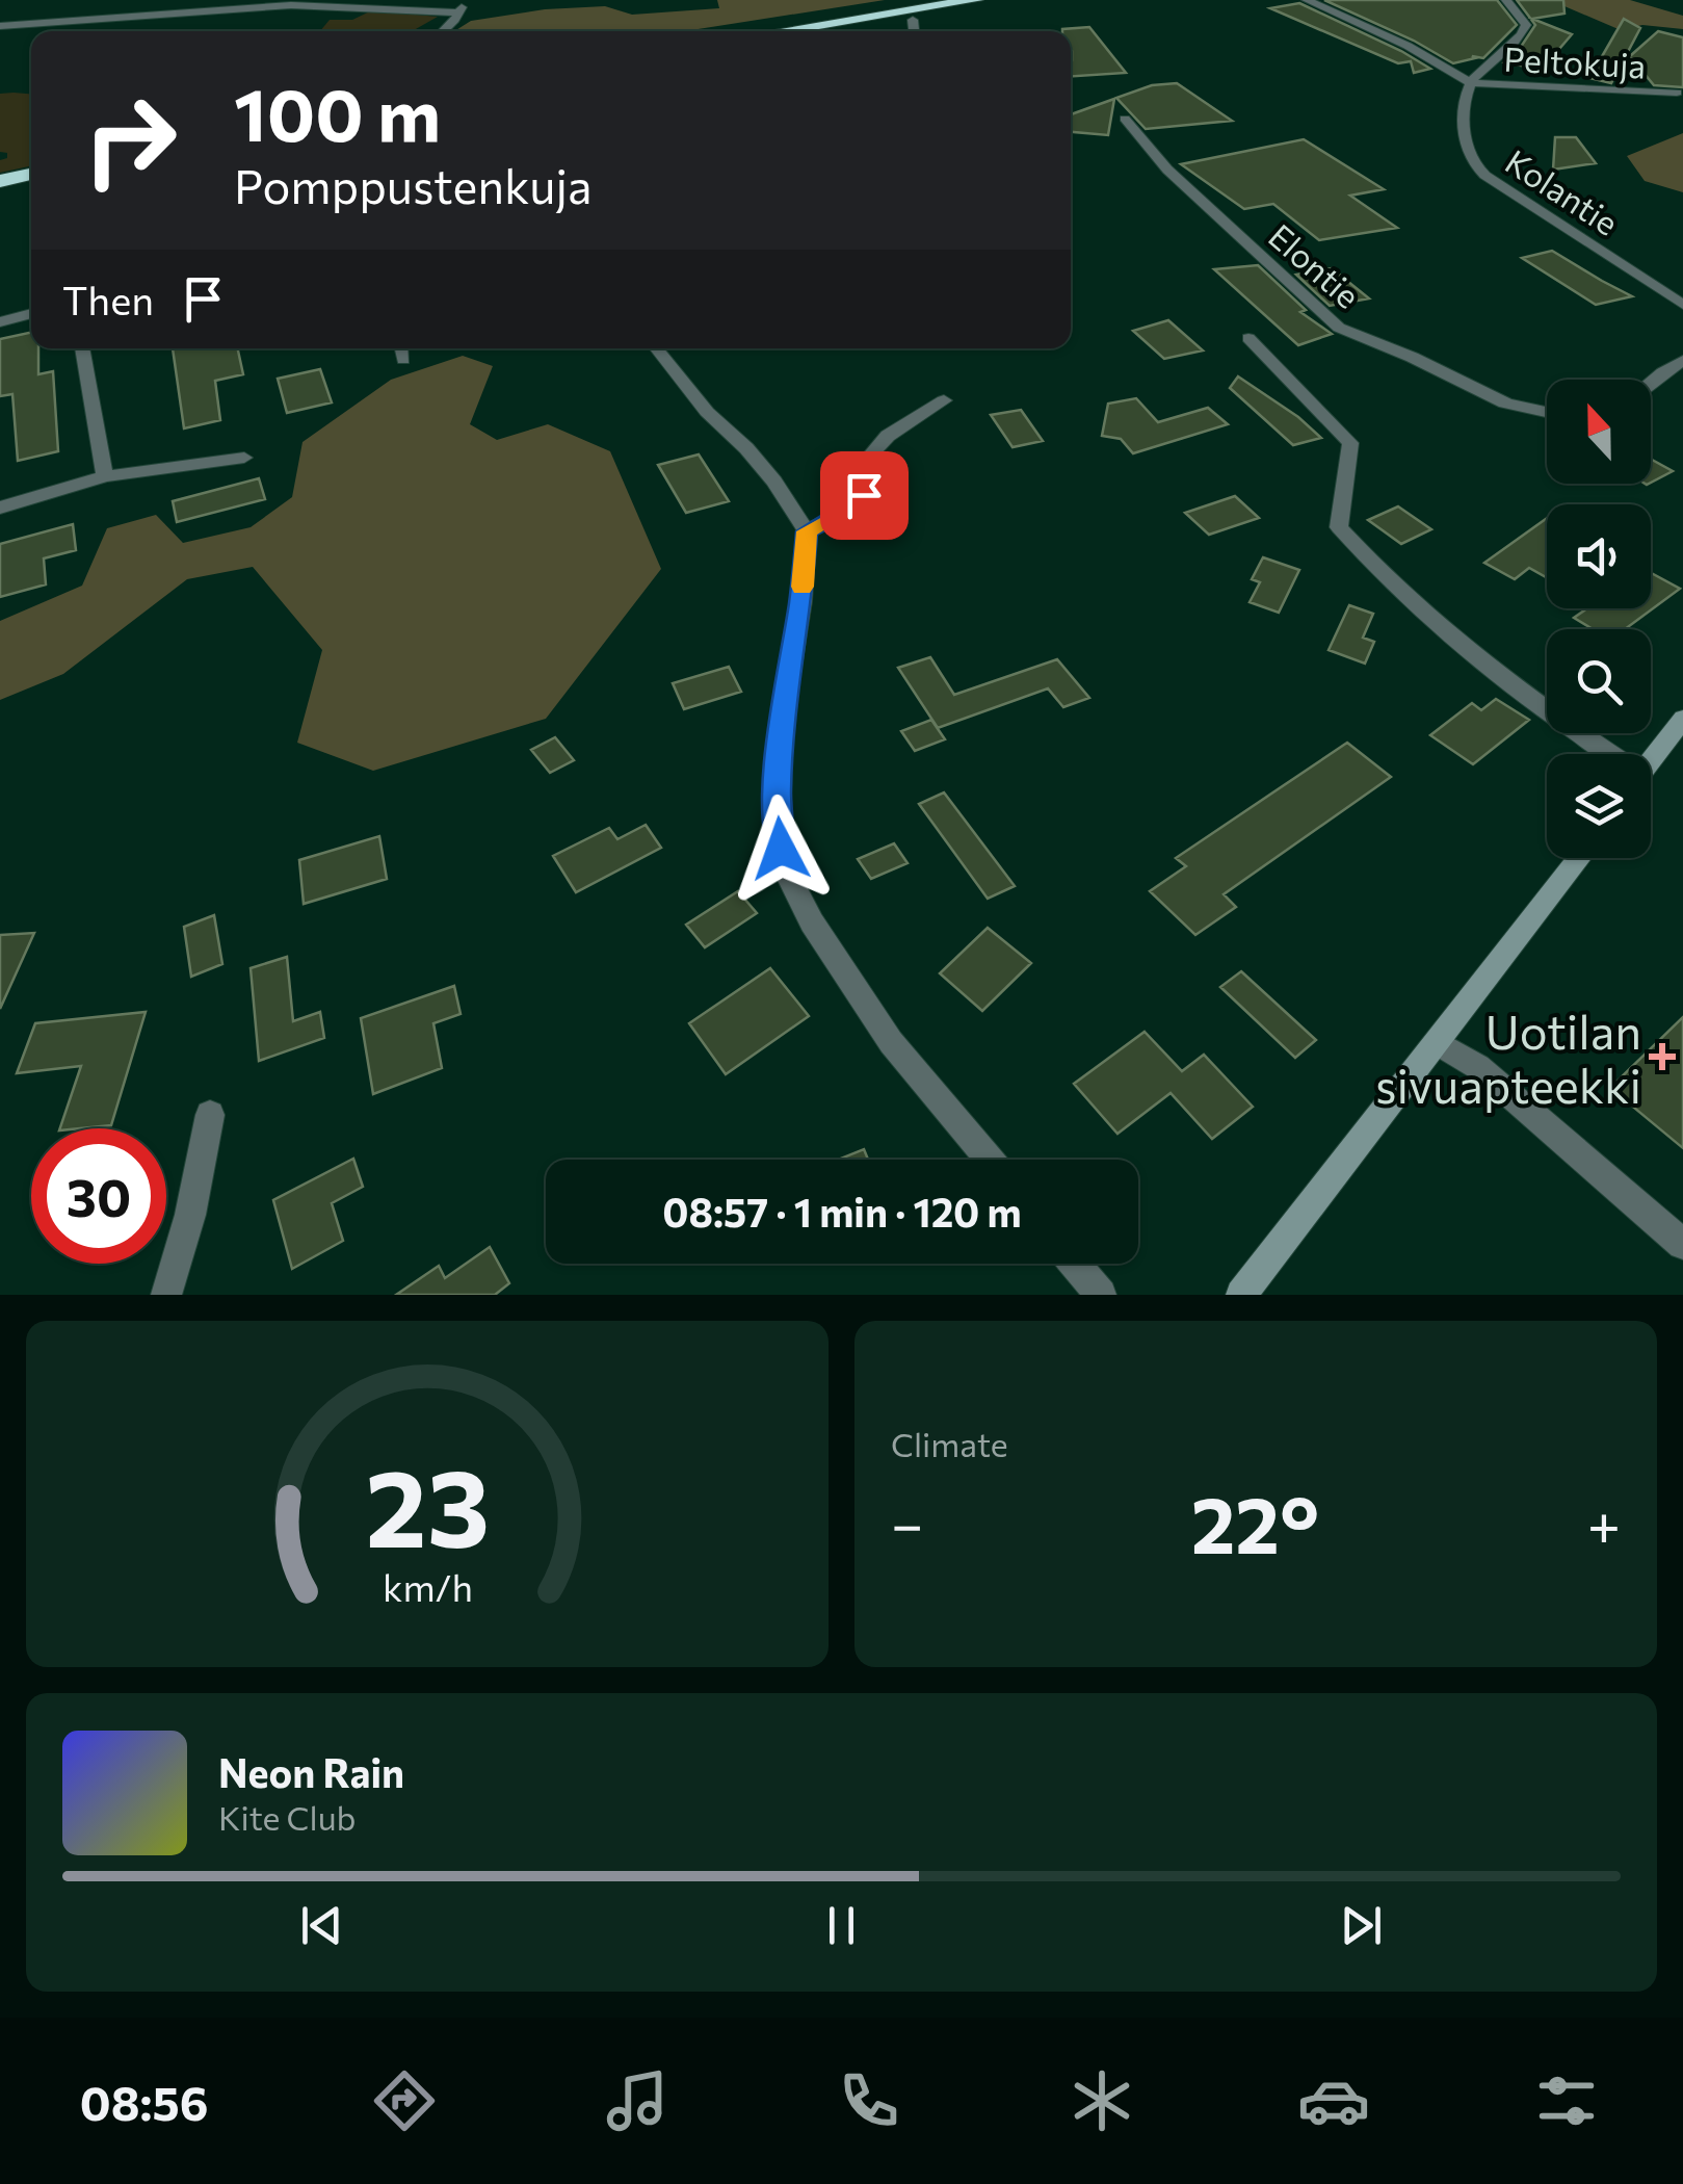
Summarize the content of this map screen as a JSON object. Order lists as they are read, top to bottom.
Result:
{
  "streets": {
    "street": ["Peltokuja", "Kolantie", "Elontie"]
  },
  "crossings": [
    ["Peltokuja", "Kolantie"]
  ],
  "places": {
    "health": ["Uotilan sivuapteekki"]
  },
  "north": "top",
  "page": {
    "turn": ["100 m", "Pomppustenkuja"],
    "then": "Then",
    "limit": "30",
    "trip": "08:57 · 1 min · 120 m",
    "tile": "Climate",
    "heat": ["−", "22°", "+"],
    "song": ["Neon Rain", "Kite Club"],
    "tabs": "08:56",
    "gauge": ["23", "km/h"]
  }
}
